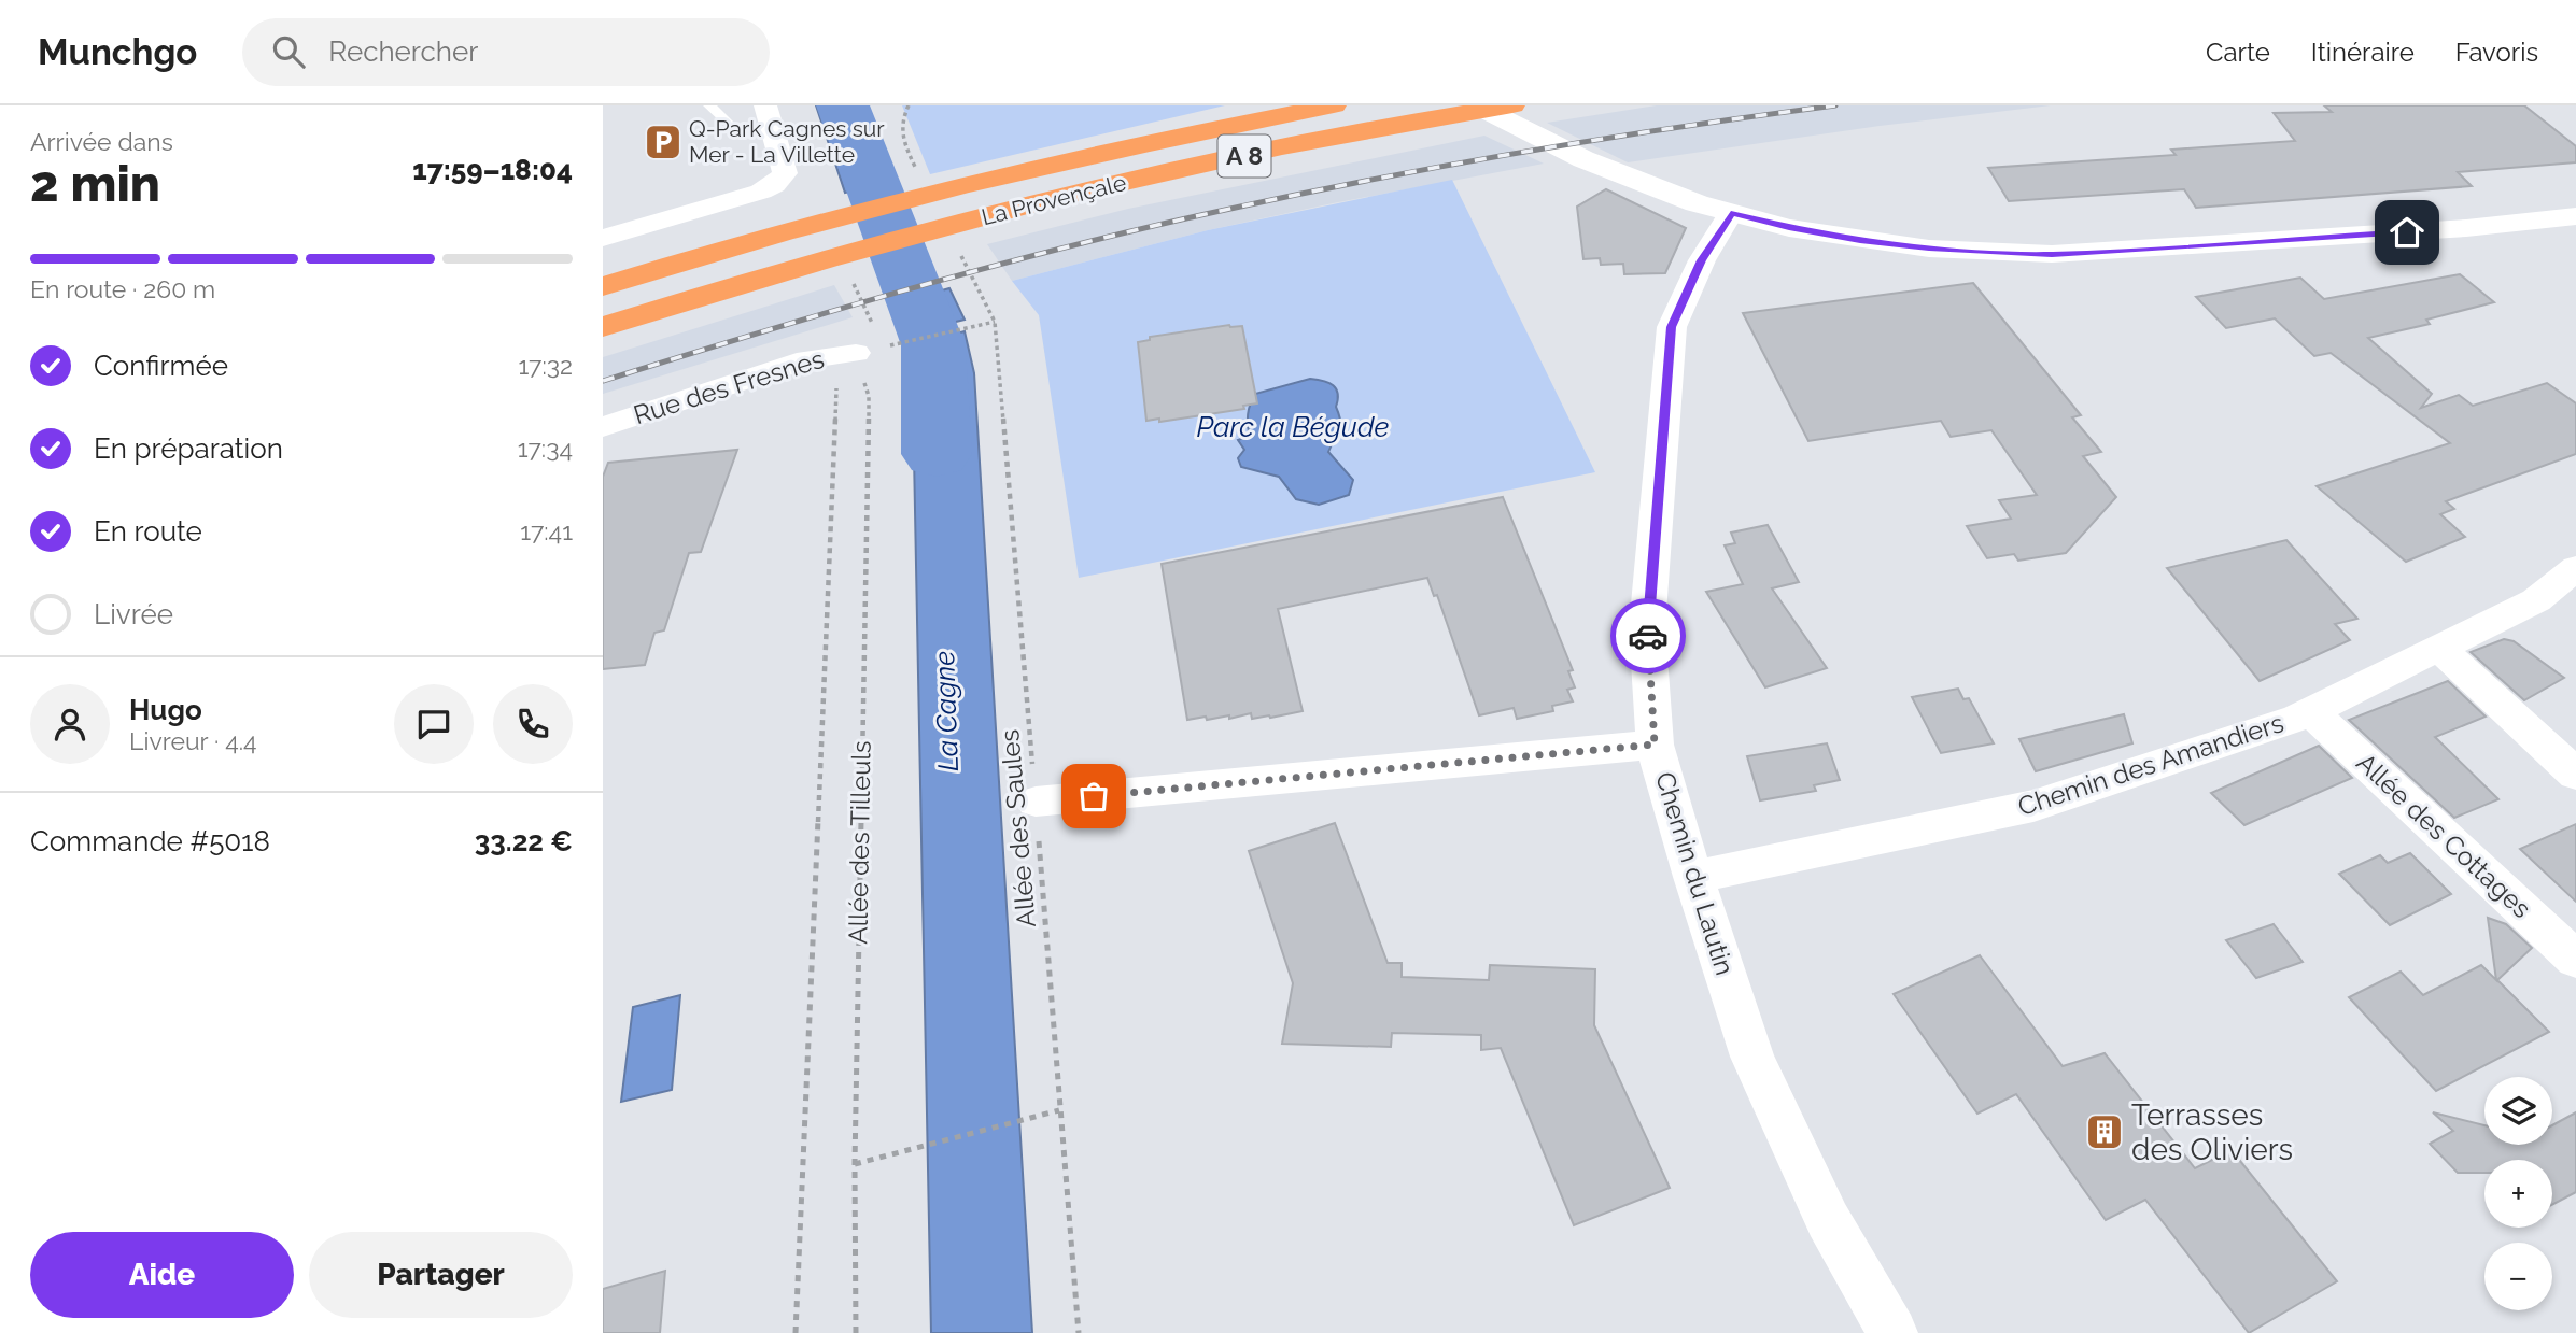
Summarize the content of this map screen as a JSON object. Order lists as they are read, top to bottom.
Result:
{
  "streets": {
    "highway": ["A 8", "La Provençale"],
    "street": [
      "Rue des Fresnes",
      "Chemin des Amandiers",
      "Allée des Cottages",
      "Chemin du Lautin"
    ],
    "path": ["Allée des Saules", "Allée des Tilleuls"]
  },
  "crossings": [
    ["Rue des Fresnes", "Allée des Saules"],
    ["Rue des Fresnes", "Allée des Tilleuls"],
    ["Chemin des Amandiers", "Allée des Cottages"],
    ["Chemin des Amandiers", "Chemin du Lautin"],
    ["Allée des Saules", "Allée des Tilleuls"]
  ],
  "water": ["Parc la Bégude", "La Cagne"],
  "places": {
    "parking": ["Q-Park Cagnes sur Mer - La Villette"],
    "building": ["Terrasses des Oliviers"]
  },
  "page": {
    "header": "Munchgo",
    "search": "Rechercher",
    "nav": ["Carte", "Itinéraire", "Favoris"],
    "heading": ["2 min", "Arrivée dans", "17:59–18:04"],
    "panel": [
      "Hugo",
      "Livreur · 4.4",
      "Commande #5018",
      "33.22 €"
    ],
    "bar": "En route · 260 m",
    "list": [
      ["Confirmée", "17:32"],
      ["En préparation", "17:34"],
      ["En route", "17:41"],
      "Livrée"
    ],
    "map_buttons": ["+", "−"],
    "buttons": ["Aide", "Partager"]
  }
}
